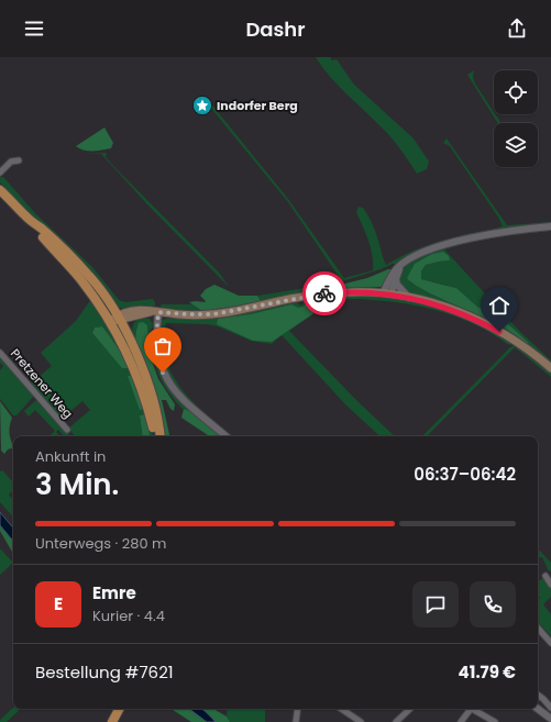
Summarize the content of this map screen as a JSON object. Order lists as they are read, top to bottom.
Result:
{
  "streets": {
    "street": ["Pretzener Weg"]
  },
  "places": {
    "place": ["Indorfer Berg"]
  },
  "page": {
    "header": "Dashr",
    "heading": ["3 Min.", "Ankunft in", "06:37–06:42"],
    "panel": [
      "Emre",
      "Kurier · 4.4",
      "Bestellung #7621",
      "41.79 €"
    ],
    "bar": "Unterwegs · 280 m",
    "round": "E"
  }
}
